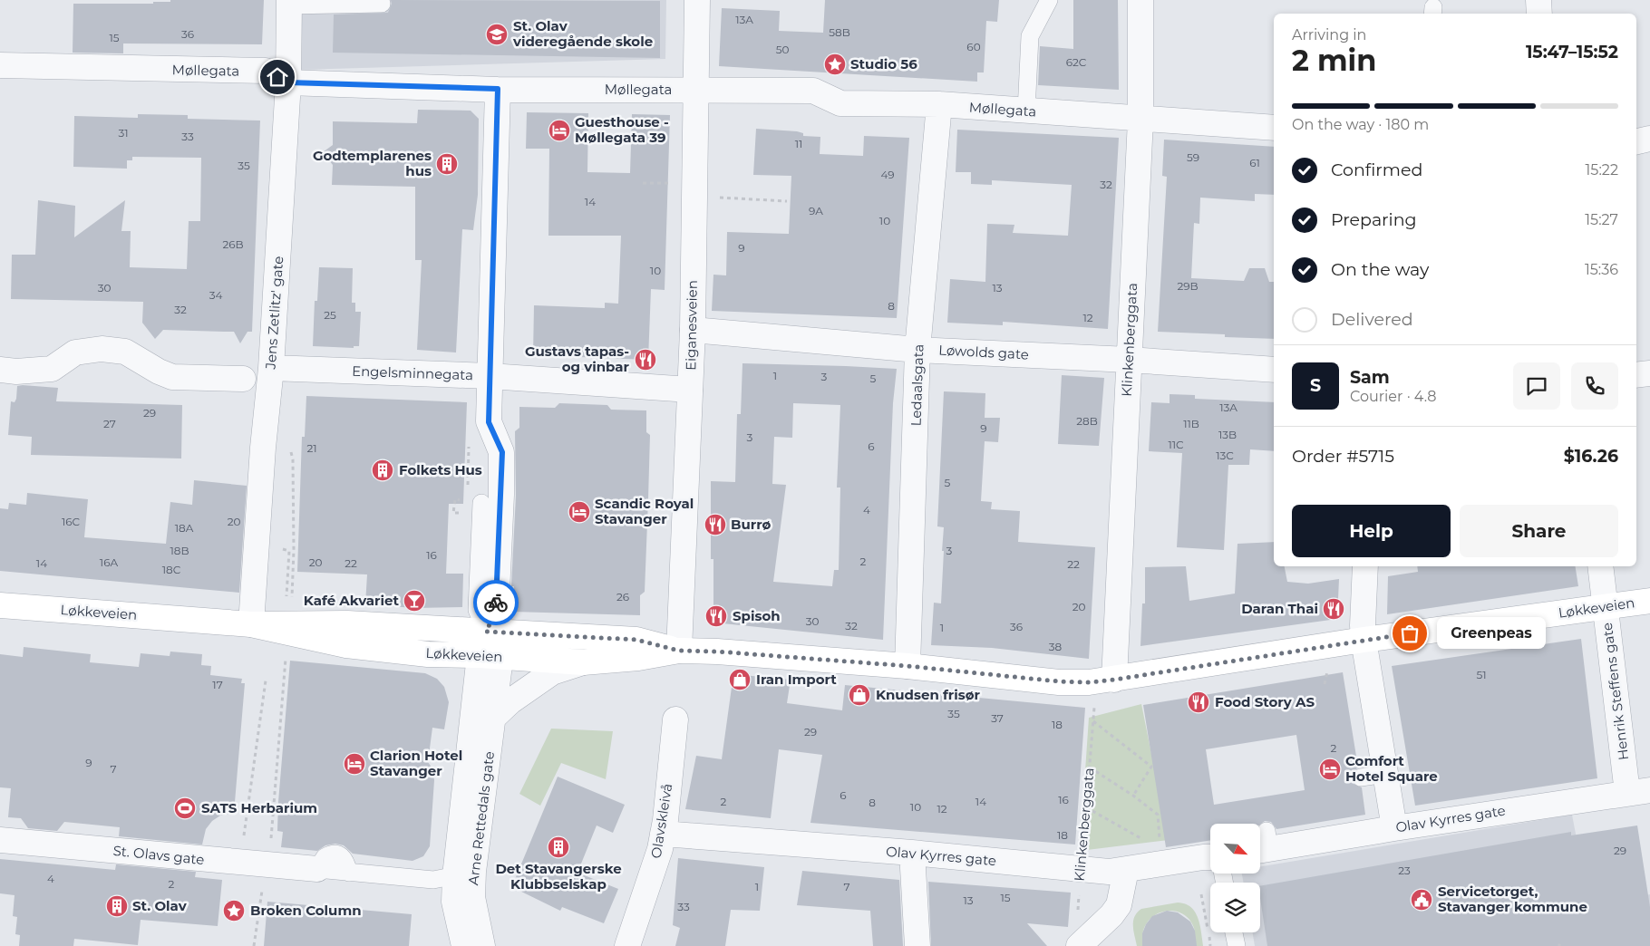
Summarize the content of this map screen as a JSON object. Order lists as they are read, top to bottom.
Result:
{
  "streets": {
    "main road": ["Løkkeveien"],
    "street": [
      "Møllegata",
      "Jens Zetlitz' gate",
      "Eiganesveien",
      "Klinkenberggata",
      "Løwolds gate",
      "Engelsminnegata",
      "Ledaalsgata",
      "Henrik Steffens gate",
      "Arne Rettedals gate",
      "Olav Kyrres gate",
      "Olavskleivå",
      "St. Olavs gate"
    ]
  },
  "crossings": [
    ["Møllegata", "Jens Zetlitz' gate"],
    ["Møllegata", "Eiganesveien"],
    ["Møllegata", "Klinkenberggata"],
    ["Møllegata", "Ledaalsgata"],
    ["Møllegata", "Arne Rettedals gate"],
    ["Jens Zetlitz' gate", "Engelsminnegata"],
    ["Jens Zetlitz' gate", "Løkkeveien"],
    ["Eiganesveien", "Løwolds gate"],
    ["Eiganesveien", "Engelsminnegata"],
    ["Eiganesveien", "Løkkeveien"],
    ["Klinkenberggata", "Løwolds gate"],
    ["Klinkenberggata", "Løkkeveien"],
    ["Klinkenberggata", "Olav Kyrres gate"],
    ["Løwolds gate", "Ledaalsgata"],
    ["Engelsminnegata", "Arne Rettedals gate"],
    ["Ledaalsgata", "Løkkeveien"],
    ["Løkkeveien", "Henrik Steffens gate"],
    ["Løkkeveien", "Arne Rettedals gate"],
    ["Henrik Steffens gate", "Olav Kyrres gate"],
    ["Olav Kyrres gate", "Olavskleivå"]
  ],
  "places": {
    "school or university": ["St. Olav videregående skole"],
    "place": ["Studio 56", "Broken Column"],
    "hotel": [
      "Guesthouse - Møllegata 39",
      "Scandic Royal Stavanger",
      "Clarion Hotel Stavanger",
      "Comfort Hotel Square"
    ],
    "building": [
      "Godtemplarenes hus",
      "Folkets Hus",
      "Det Stavangerske Klubbselskap",
      "St. Olav"
    ],
    "restaurant": [
      "Gustavs tapas- og vinbar",
      "Burrø",
      "Daran Thai",
      "Spisoh",
      "Food Story AS"
    ],
    "bar": ["Kafé Akvariet"],
    "other": ["Greenpeas"],
    "shop": ["Iran Import", "Knudsen frisør"],
    "sports": ["SATS Herbarium"],
    "public building": ["Servicetorget, Stavanger kommune"]
  },
  "house_numbers": [
    "13A",
    "58B",
    "36",
    "15",
    "60",
    "50",
    "62C",
    "31",
    "33",
    "11",
    "59",
    "61",
    "35",
    "49",
    "32",
    "14",
    "9A",
    "10",
    "26B",
    "9",
    "10",
    "29B",
    "30",
    "13",
    "34",
    "8",
    "32",
    "25",
    "12",
    "1",
    "3",
    "5",
    "13A",
    "29",
    "28B",
    "27",
    "11B",
    "9",
    "13B",
    "3",
    "11C",
    "6",
    "21",
    "13C",
    "5",
    "4",
    "16C",
    "20",
    "18A",
    "18B",
    "3",
    "16",
    "2",
    "16A",
    "20",
    "14",
    "22",
    "22",
    "18C",
    "26",
    "20",
    "30",
    "32",
    "36",
    "1",
    "38",
    "51",
    "17",
    "35",
    "37",
    "18",
    "29",
    "2",
    "9",
    "7",
    "6",
    "16",
    "2",
    "14",
    "8",
    "10",
    "12",
    "18",
    "29",
    "23",
    "4",
    "2",
    "1",
    "7",
    "15",
    "13",
    "33"
  ],
  "north": "bottom right",
  "page": {
    "heading": ["2 min", "Arriving in", "15:47–15:52"],
    "panel": [
      "Sam",
      "Courier · 4.8",
      "Order #5715",
      "$16.26"
    ],
    "bar": "On the way · 180 m",
    "list": [
      ["Confirmed", "15:22"],
      ["Preparing", "15:27"],
      ["On the way", "15:36"],
      "Delivered"
    ],
    "round": "S",
    "buttons": ["Help", "Share"],
    "bubble": "Greenpeas"
  }
}
